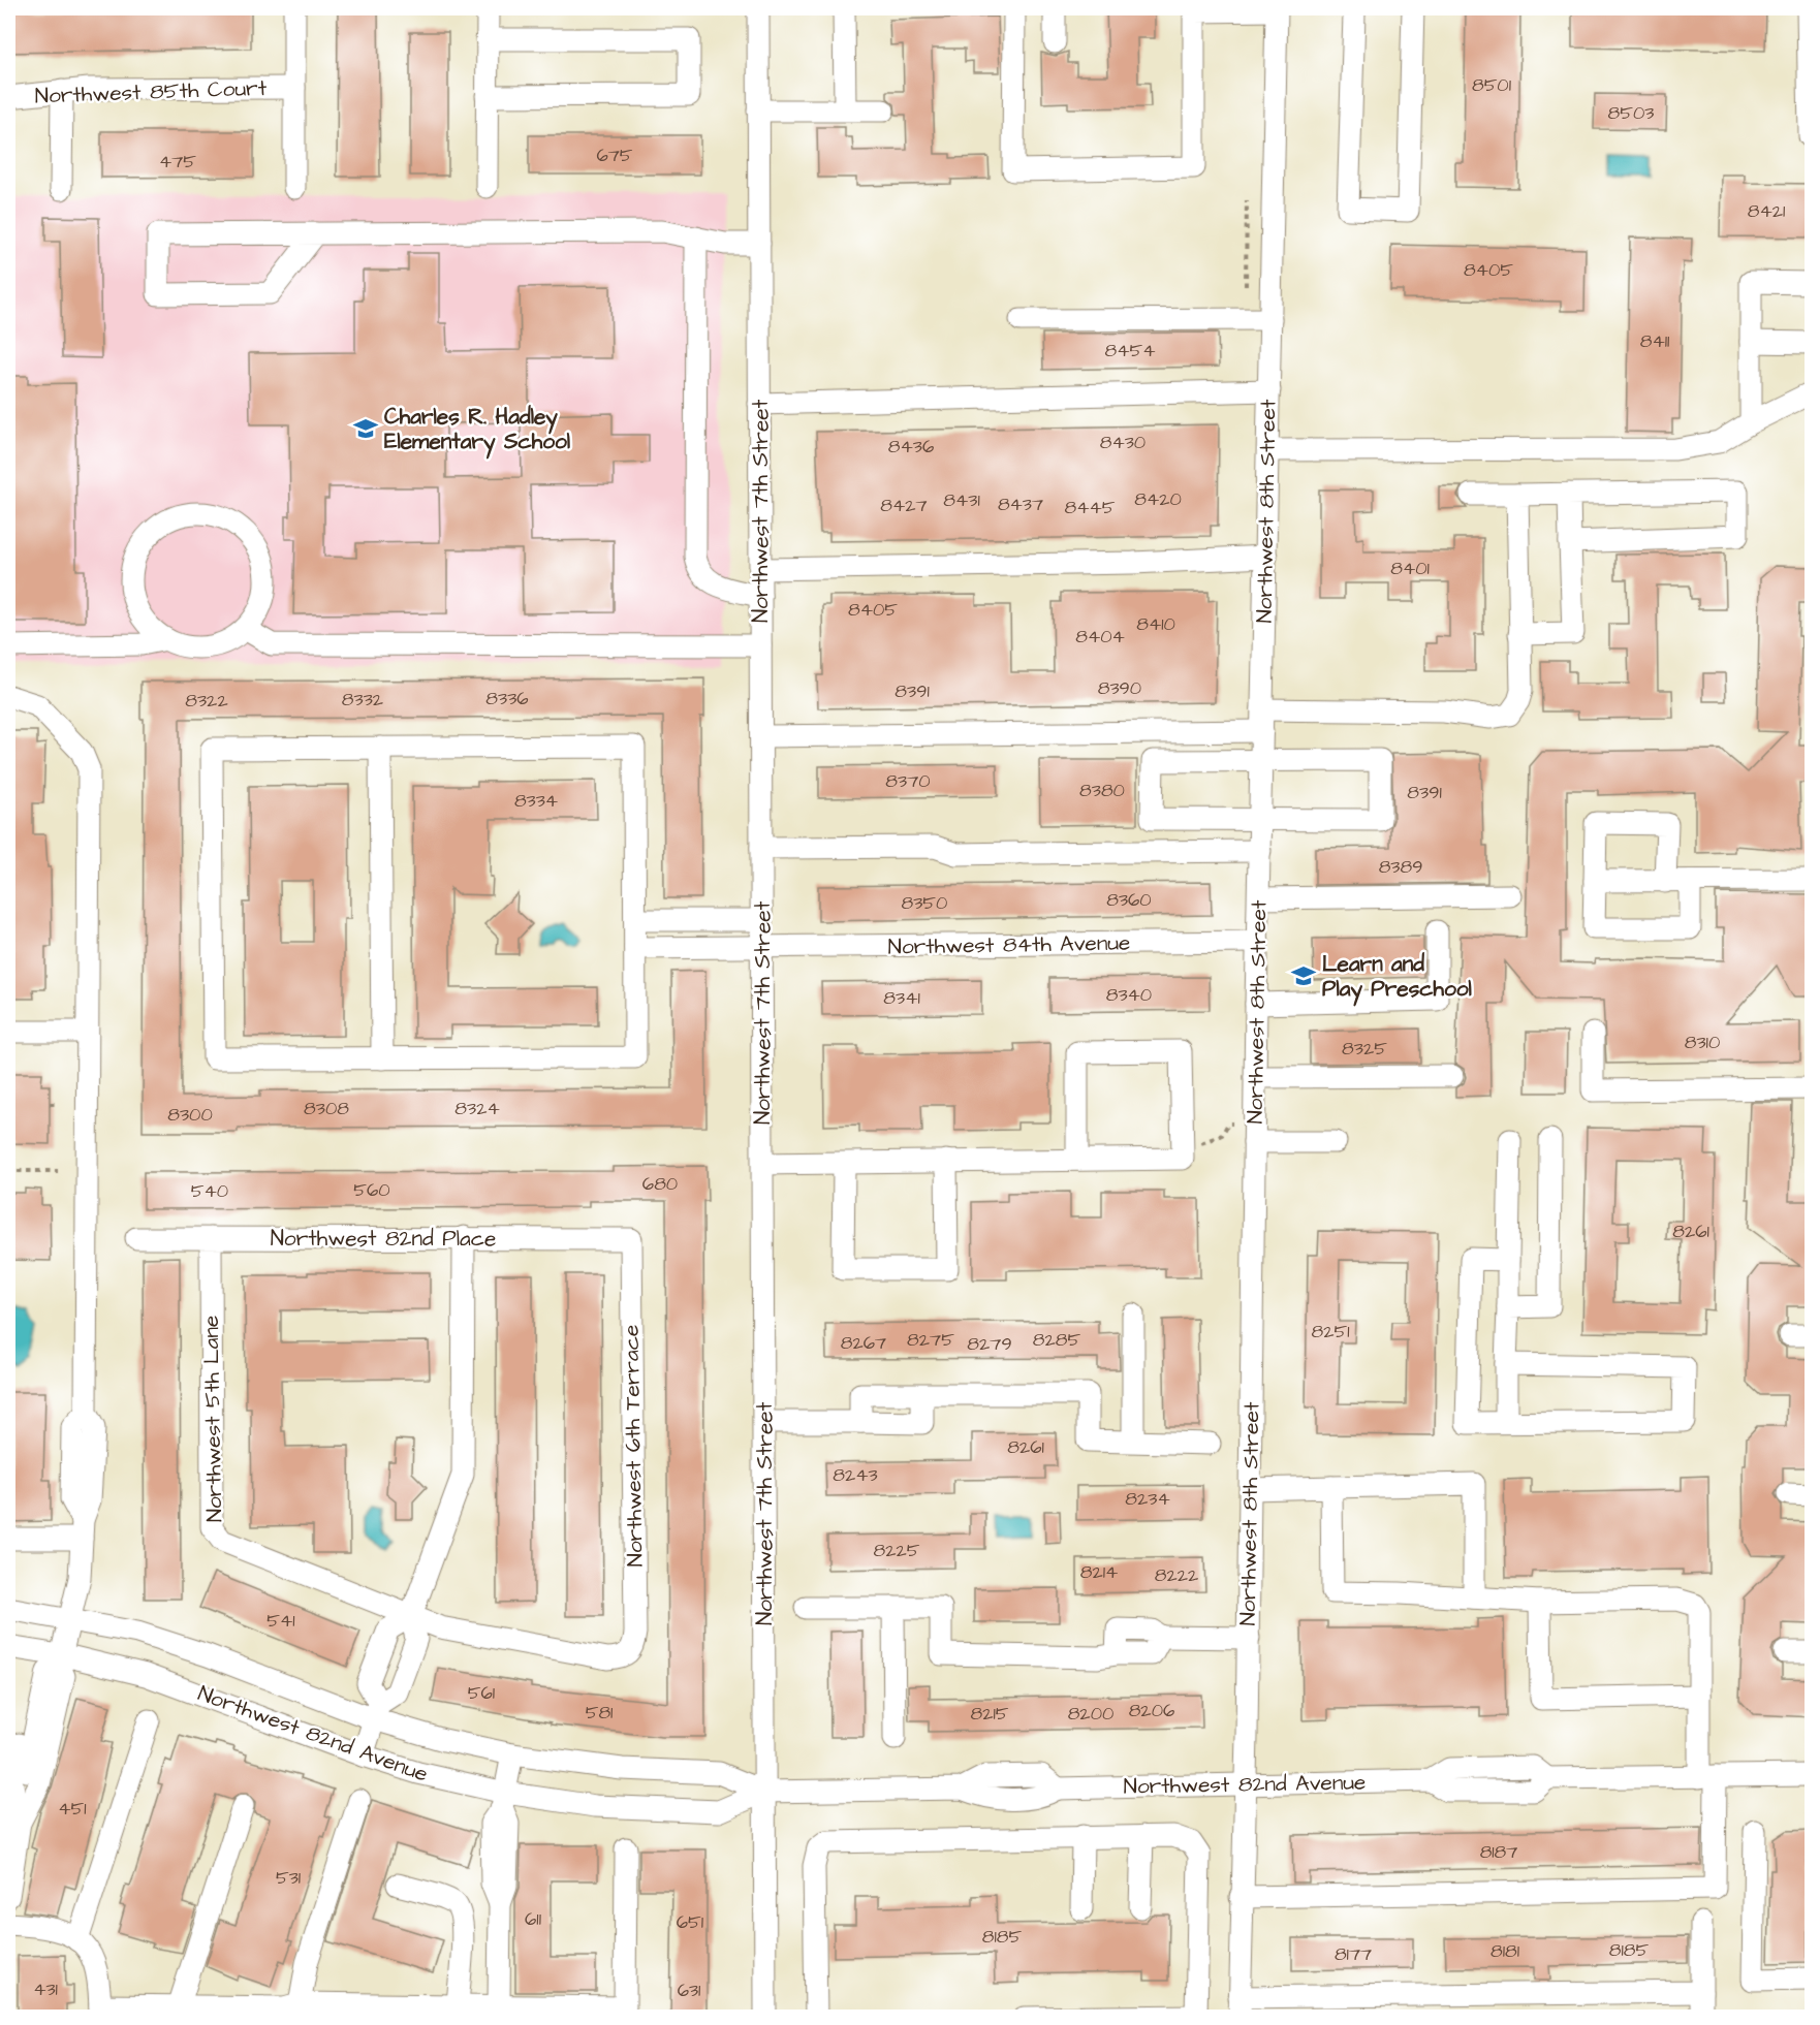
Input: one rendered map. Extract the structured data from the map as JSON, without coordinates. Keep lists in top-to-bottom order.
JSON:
{
  "streets": {
    "street": [
      "Northwest 85th Court",
      "Northwest 7th Street",
      "Northwest 8th Street",
      "Northwest 84th Avenue",
      "Northwest 82nd Place",
      "Northwest 5th Lane",
      "Northwest 6th Terrace",
      "Northwest 82nd Avenue"
    ]
  },
  "crossings": [
    ["Northwest 7th Street", "Northwest 84th Avenue"],
    ["Northwest 7th Street", "Northwest 82nd Avenue"],
    ["Northwest 8th Street", "Northwest 84th Avenue"],
    ["Northwest 8th Street", "Northwest 82nd Avenue"],
    ["Northwest 82nd Place", "Northwest 5th Lane"],
    ["Northwest 82nd Place", "Northwest 6th Terrace"],
    ["Northwest 5th Lane", "Northwest 6th Terrace"]
  ],
  "places": {
    "school or university": ["Charles R. Hadley Elementary School", "Learn and Play Preschool"]
  },
  "house_numbers": [
    "8501",
    "8503",
    "675",
    "475",
    "8421",
    "8405",
    "8411",
    "8454",
    "8430",
    "8436",
    "8420",
    "8431",
    "8437",
    "8427",
    "8445",
    "8401",
    "8405",
    "8410",
    "8404",
    "8390",
    "8391",
    "8336",
    "8332",
    "8322",
    "8370",
    "8380",
    "8391",
    "8334",
    "8389",
    "8360",
    "8350",
    "8340",
    "8341",
    "8310",
    "8325",
    "8308",
    "8324",
    "8300",
    "680",
    "560",
    "540",
    "8261",
    "8251",
    "8275",
    "8285",
    "8267",
    "8279",
    "8261",
    "8243",
    "8234",
    "8225",
    "8214",
    "8222",
    "541",
    "561",
    "8206",
    "581",
    "8215",
    "8200",
    "451",
    "8187",
    "531",
    "611",
    "651",
    "8185",
    "8185",
    "8181",
    "8177",
    "431",
    "631"
  ]
}
